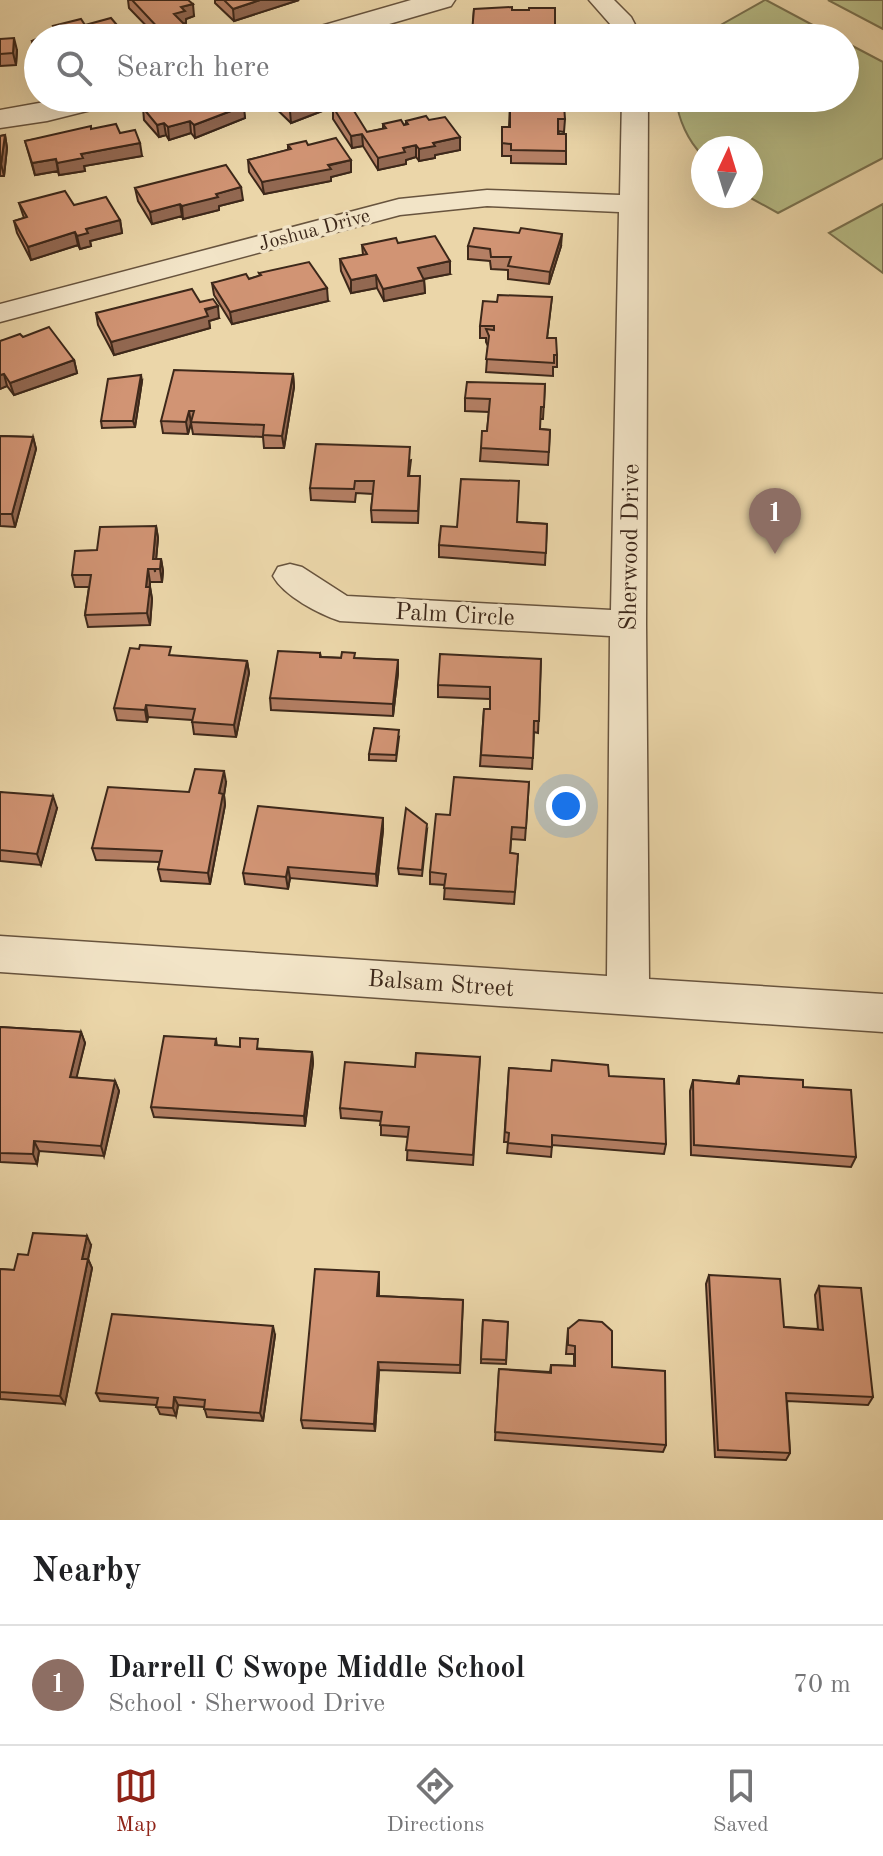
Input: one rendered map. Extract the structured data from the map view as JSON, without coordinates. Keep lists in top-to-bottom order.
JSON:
{
  "streets": {
    "street": [
      "Joshua Drive",
      "Sherwood Drive",
      "Palm Circle",
      "Balsam Street"
    ]
  },
  "crossings": [
    ["Joshua Drive", "Sherwood Drive"],
    ["Sherwood Drive", "Palm Circle"],
    ["Sherwood Drive", "Balsam Street"]
  ],
  "north": "top",
  "page": {
    "search": "Search here",
    "pins": "1",
    "heading": "Nearby",
    "list": [
      {
        "mark": "1",
        "name": "Darrell C Swope Middle School",
        "note": "School · Sherwood Drive",
        "value": "70 m"
      }
    ],
    "nav": ["Map", "Directions", "Saved"]
  }
}
